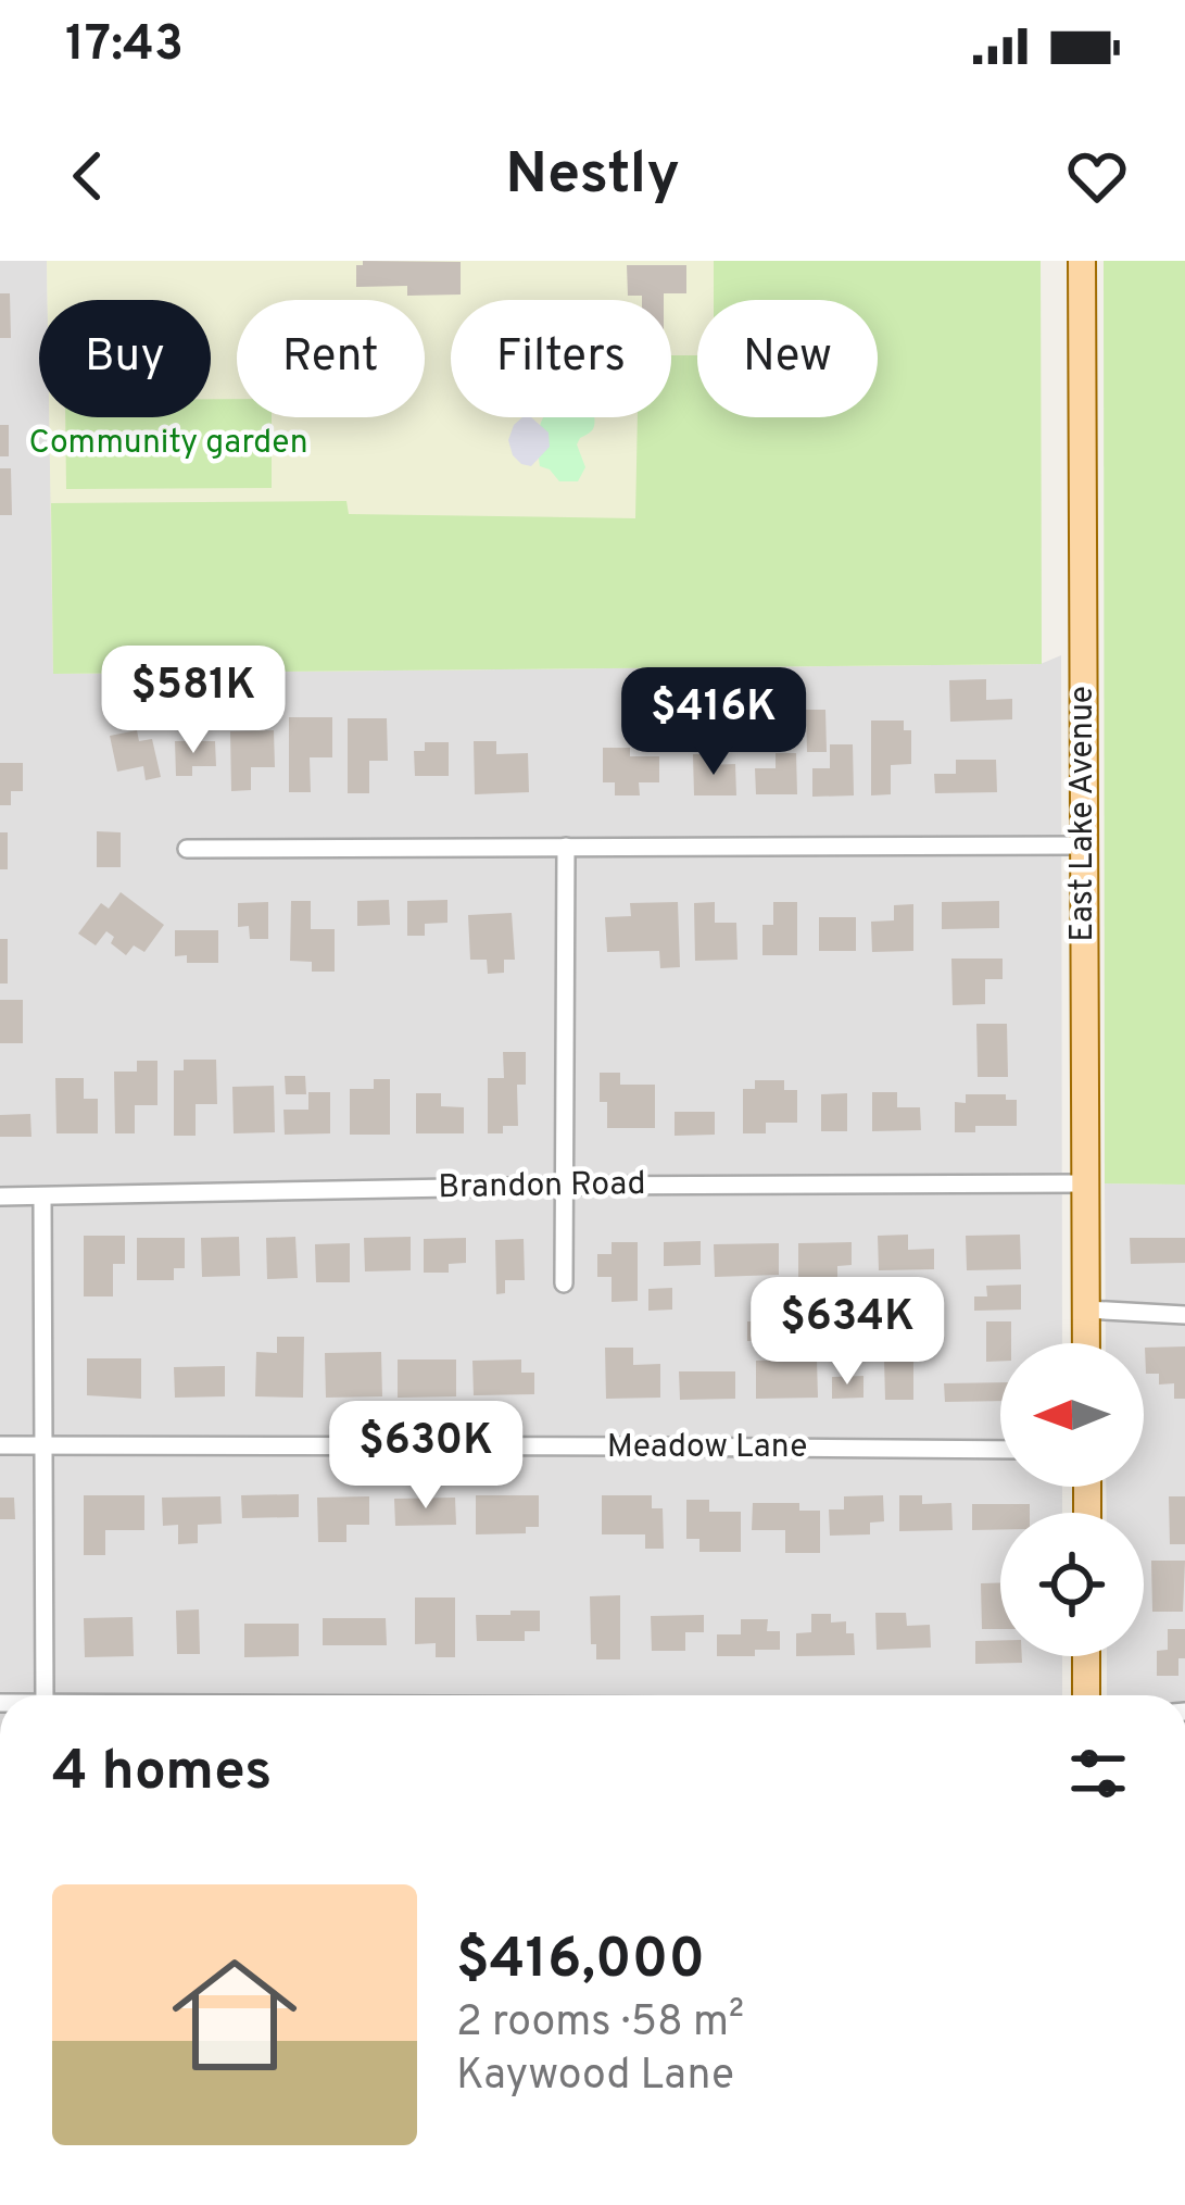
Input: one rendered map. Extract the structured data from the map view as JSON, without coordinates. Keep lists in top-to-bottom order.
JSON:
{
  "streets": {
    "main road": ["East Lake Avenue"],
    "street": ["Brandon Road", "Meadow Lane"]
  },
  "crossings": [
    ["East Lake Avenue", "Brandon Road"]
  ],
  "parks": ["Community garden"],
  "north": "left",
  "page": {
    "status": "17:43",
    "header": "Nestly",
    "chip": [
      "Buy",
      "Rent",
      "Filters",
      "New"
    ],
    "price": [
      "$581K",
      "$416K",
      "$634K",
      "$630K"
    ],
    "heading": "4 homes",
    "list": [
      {
        "name": "$416,000",
        "note": "2 rooms · 58 m² · Kaywood Lane"
      }
    ]
  }
}
